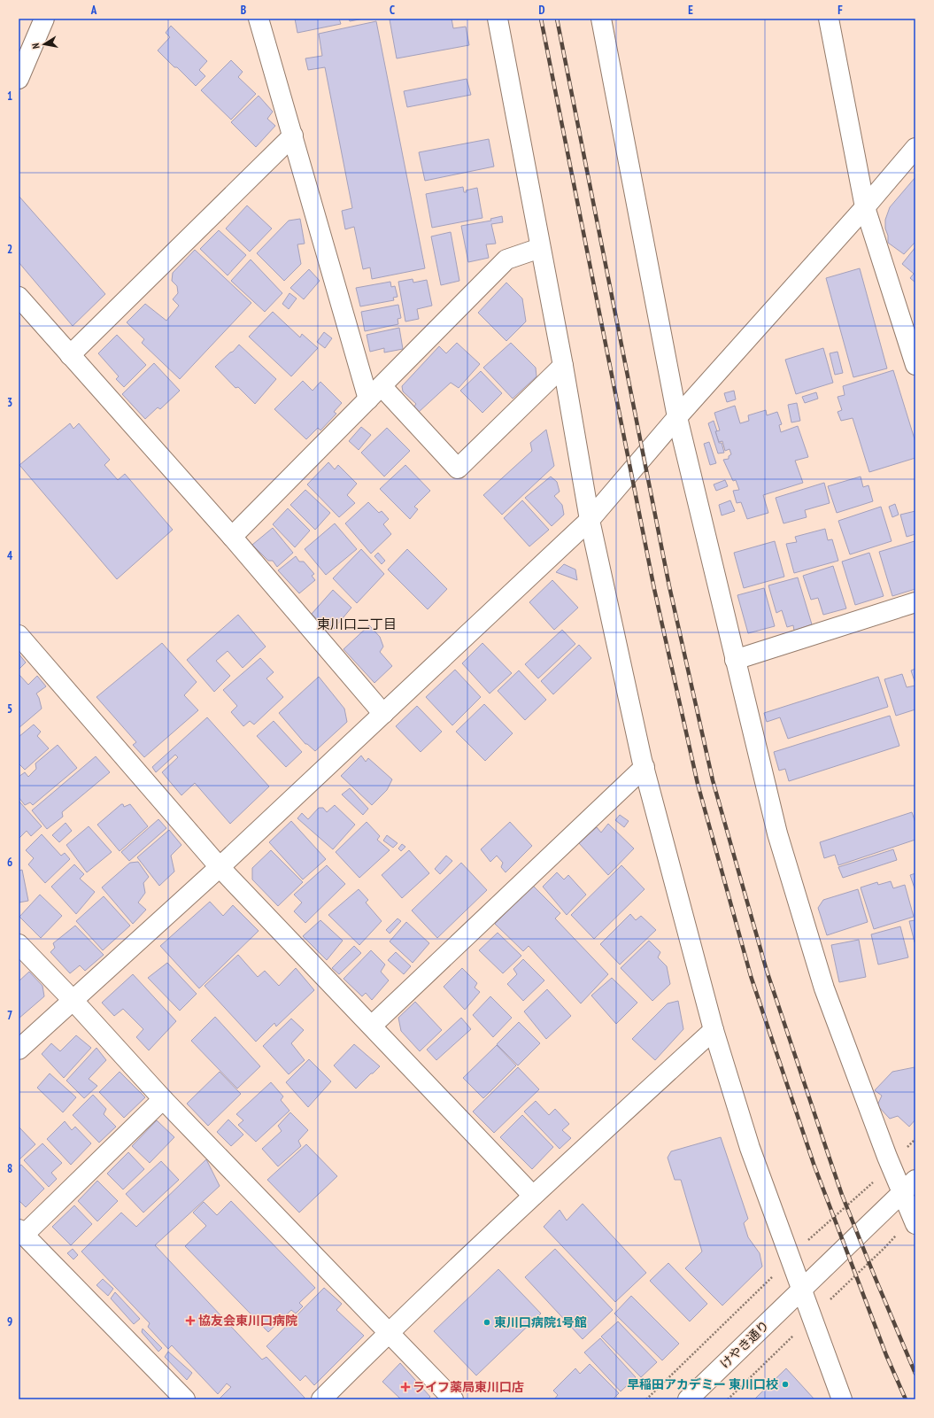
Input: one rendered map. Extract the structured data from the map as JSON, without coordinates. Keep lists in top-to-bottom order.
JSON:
{
  "streets": {
    "street": ["けやき通り"]
  },
  "districts": ["東川口二丁目"],
  "places": {
    "health": ["協友会東川口病院", "ライフ薬局東川口店"],
    "other": ["東川口病院1号館", "早稲田アカデミー 東川口校"]
  },
  "north": "left",
  "grid": {
    "columns": [
      "A",
      "B",
      "C",
      "D",
      "E",
      "F"
    ],
    "rows": [
      "1",
      "2",
      "3",
      "4",
      "5",
      "6",
      "7",
      "8",
      "9"
    ]
  }
}
